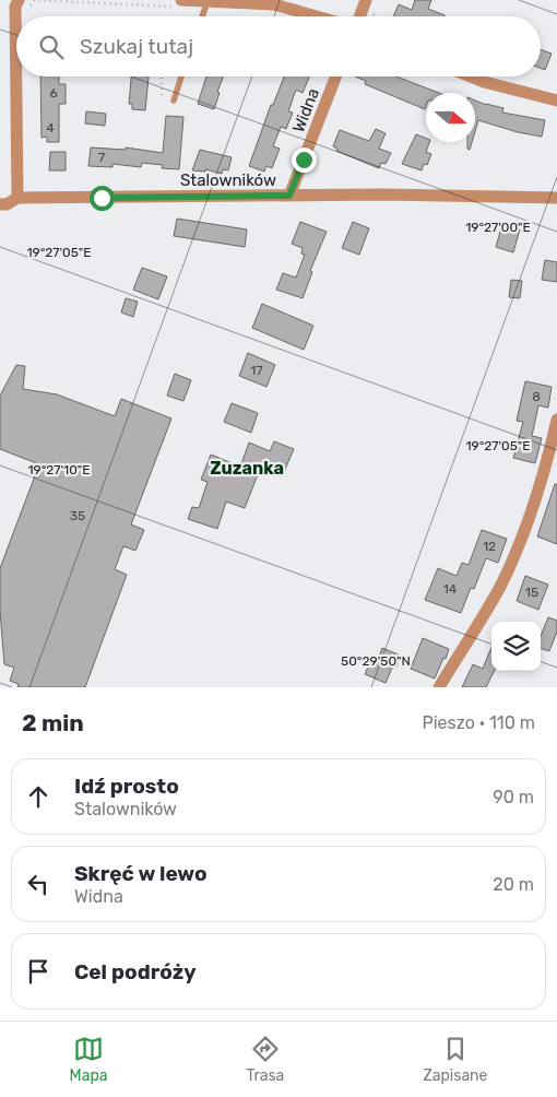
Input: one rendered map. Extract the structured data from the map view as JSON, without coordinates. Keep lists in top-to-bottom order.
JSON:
{
  "streets": {
    "street": ["Widna", "Stalowników"]
  },
  "crossings": [
    ["Widna", "Stalowników"]
  ],
  "districts": ["Zuzanka"],
  "house_numbers": [
    "6",
    "4",
    "7",
    "17",
    "8",
    "35",
    "12",
    "14",
    "15"
  ],
  "north": "right",
  "page": {
    "search": "Szukaj tutaj",
    "heading": ["2 min", "Pieszo · 110 m"],
    "list": [
      ["Idź prosto", "Stalowników", "90 m"],
      ["Skręć w lewo", "Widna", "20 m"],
      "Cel podróży"
    ],
    "nav": ["Mapa", "Trasa", "Zapisane"]
  },
  "coordinates": [
    "19°27'00\"E",
    "19°27'05\"E",
    "19°27'10\"E",
    "50°29'50\"N"
  ]
}
